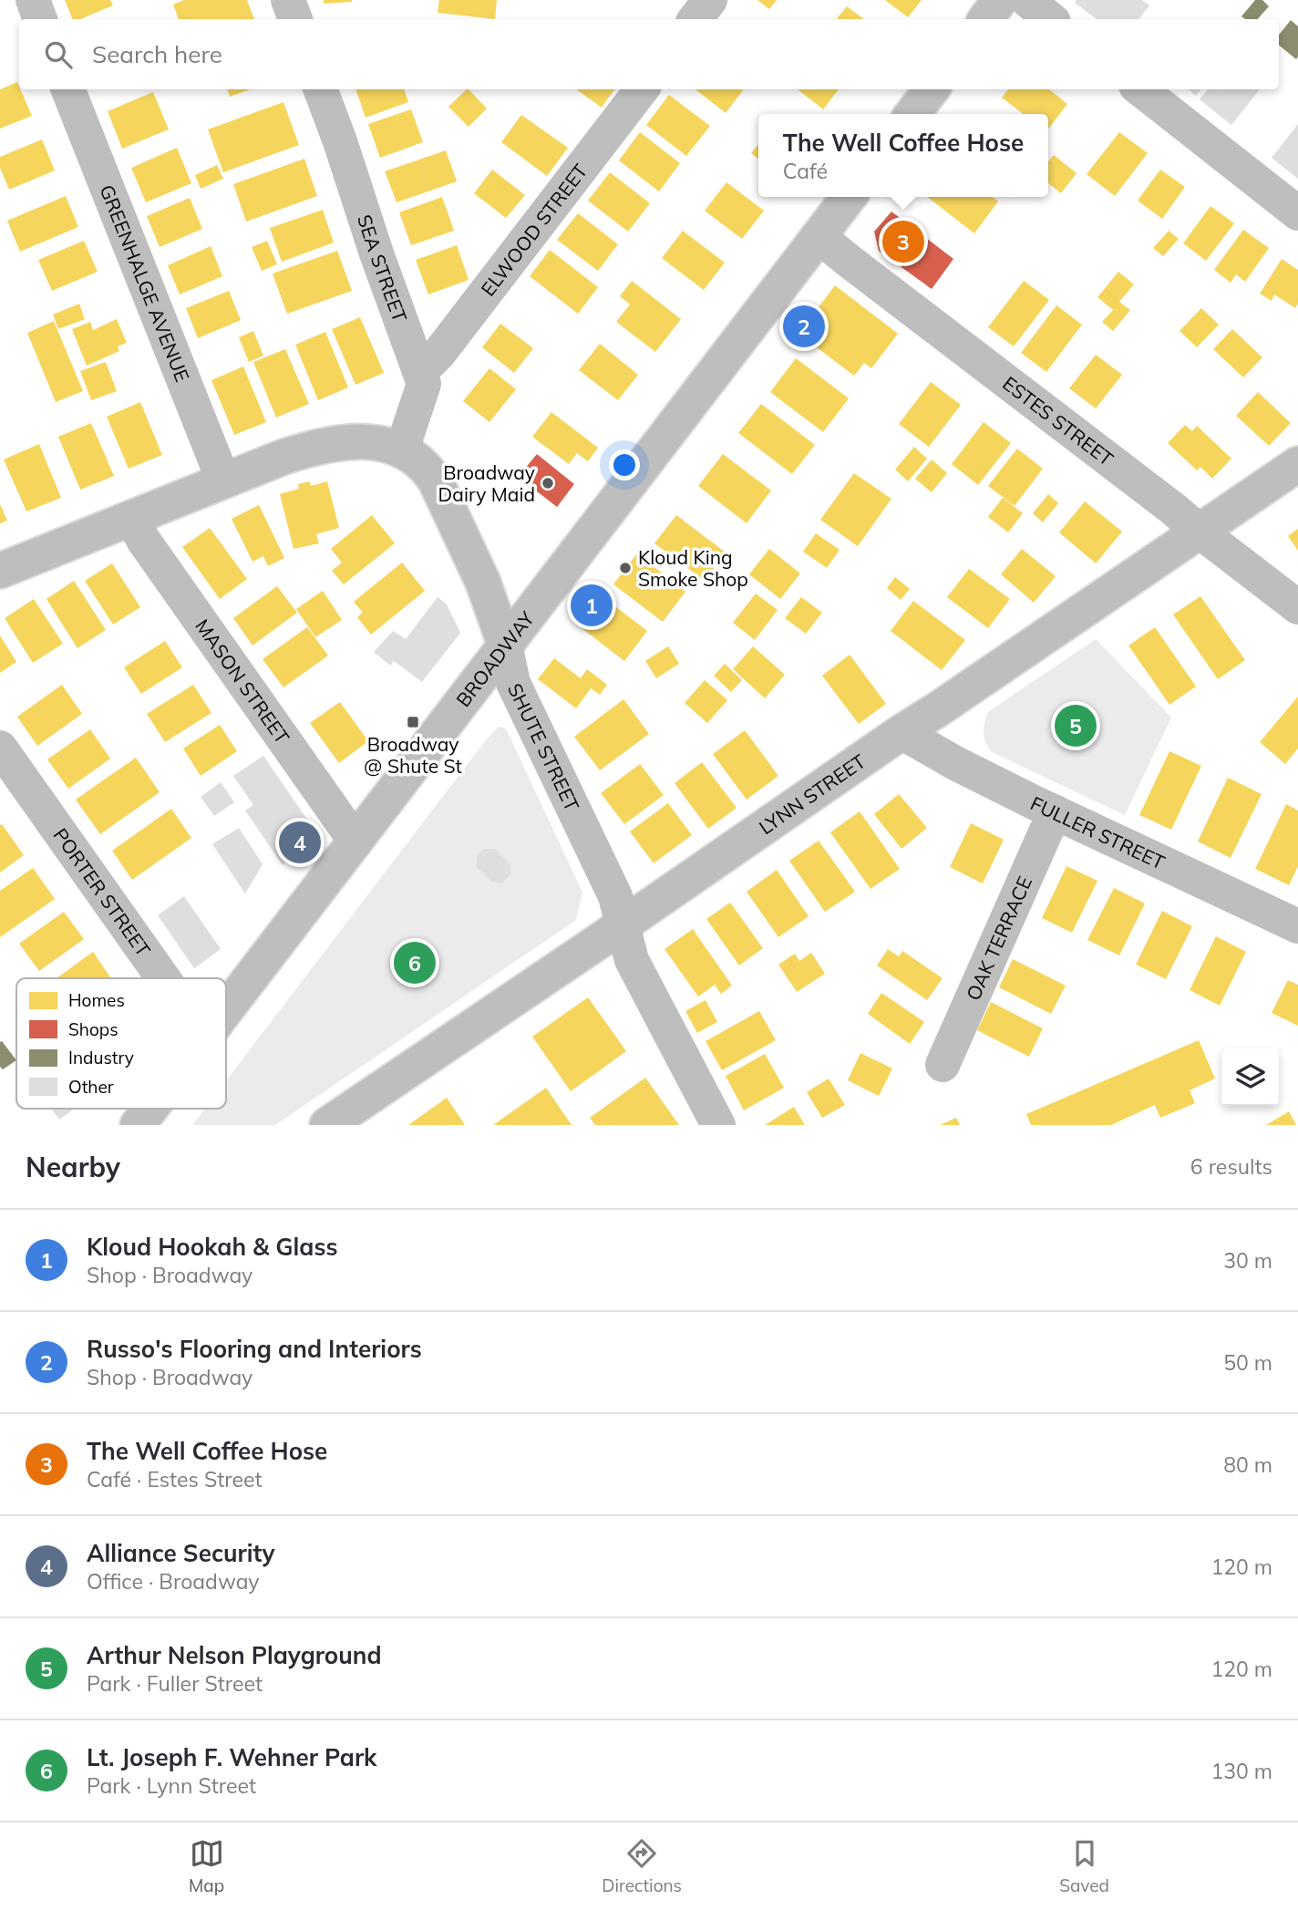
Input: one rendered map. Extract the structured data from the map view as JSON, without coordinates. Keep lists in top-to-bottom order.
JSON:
{
  "streets": {
    "street": [
      "ELWOOD STREET",
      "SEA STREET",
      "GREENHALGE AVENUE",
      "ESTES STREET",
      "BROADWAY",
      "MASON STREET",
      "SHUTE STREET",
      "LYNN STREET",
      "FULLER STREET",
      "PORTER STREET",
      "OAK TERRACE"
    ]
  },
  "crossings": [
    ["ELWOOD STREET", "SEA STREET"],
    ["SEA STREET", "SHUTE STREET"],
    ["GREENHALGE AVENUE", "SHUTE STREET"],
    ["ESTES STREET", "BROADWAY"],
    ["ESTES STREET", "LYNN STREET"],
    ["BROADWAY", "MASON STREET"],
    ["BROADWAY", "SHUTE STREET"],
    ["MASON STREET", "SHUTE STREET"],
    ["SHUTE STREET", "LYNN STREET"],
    ["LYNN STREET", "FULLER STREET"],
    ["FULLER STREET", "OAK TERRACE"]
  ],
  "places": {
    "other": ["Broadway Dairy Maid", "Kloud King Smoke Shop"],
    "transit": ["Broadway @ Shute St"]
  },
  "legend": [
    "Homes",
    "Shops",
    "Industry",
    "Other"
  ],
  "page": {
    "search": "Search here",
    "popup": ["The Well Coffee Hose", "Café"],
    "pins": [
      "3",
      "2",
      "1",
      "5",
      "4",
      "6"
    ],
    "heading": ["Nearby", "6 results"],
    "list": [
      {
        "mark": "1",
        "name": "Kloud Hookah & Glass",
        "note": "Shop · Broadway",
        "value": "30 m"
      },
      {
        "mark": "2",
        "name": "Russo's Flooring and Interiors",
        "note": "Shop · Broadway",
        "value": "50 m"
      },
      {
        "mark": "3",
        "name": "The Well Coffee Hose",
        "note": "Café · Estes Street",
        "value": "80 m"
      },
      {
        "mark": "4",
        "name": "Alliance Security",
        "note": "Office · Broadway",
        "value": "120 m"
      },
      {
        "mark": "5",
        "name": "Arthur Nelson Playground",
        "note": "Park · Fuller Street",
        "value": "120 m"
      },
      {
        "mark": "6",
        "name": "Lt. Joseph F. Wehner Park",
        "note": "Park · Lynn Street",
        "value": "130 m"
      }
    ],
    "nav": ["Map", "Directions", "Saved"]
  }
}
